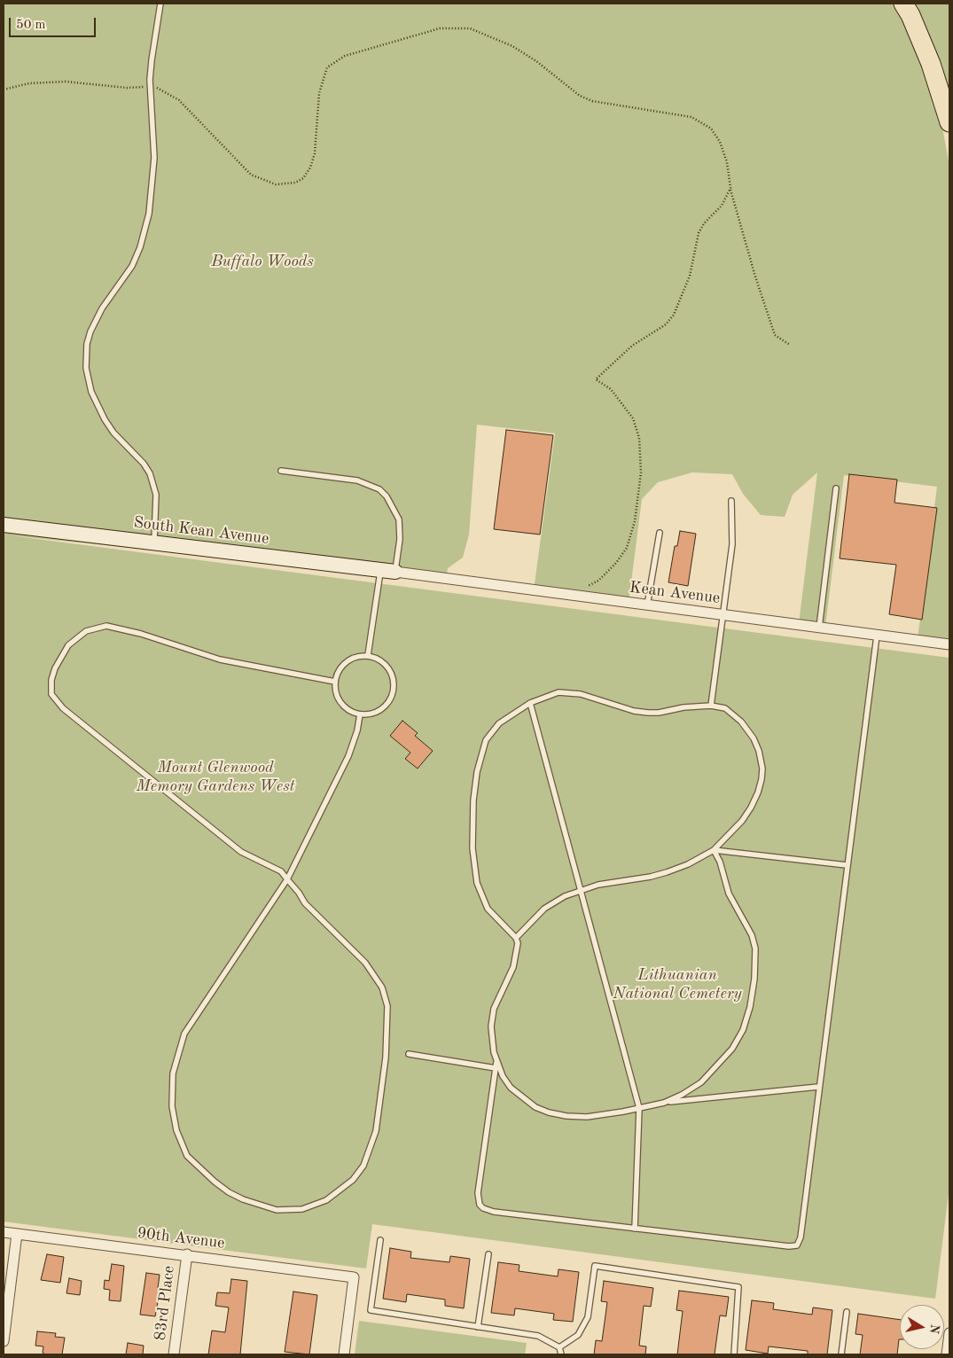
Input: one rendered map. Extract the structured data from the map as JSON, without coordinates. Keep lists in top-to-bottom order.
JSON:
{
  "streets": {
    "street": [
      "South Kean Avenue",
      "Kean Avenue",
      "90th Avenue",
      "83rd Place"
    ]
  },
  "crossings": [
    ["South Kean Avenue", "Kean Avenue"],
    ["90th Avenue", "83rd Place"]
  ],
  "parks": ["Buffalo Woods", "Mount Glenwood Memory Gardens West", "Lithuanian National Cemetery"],
  "scale_bar": "50 m",
  "north": "right"
}
